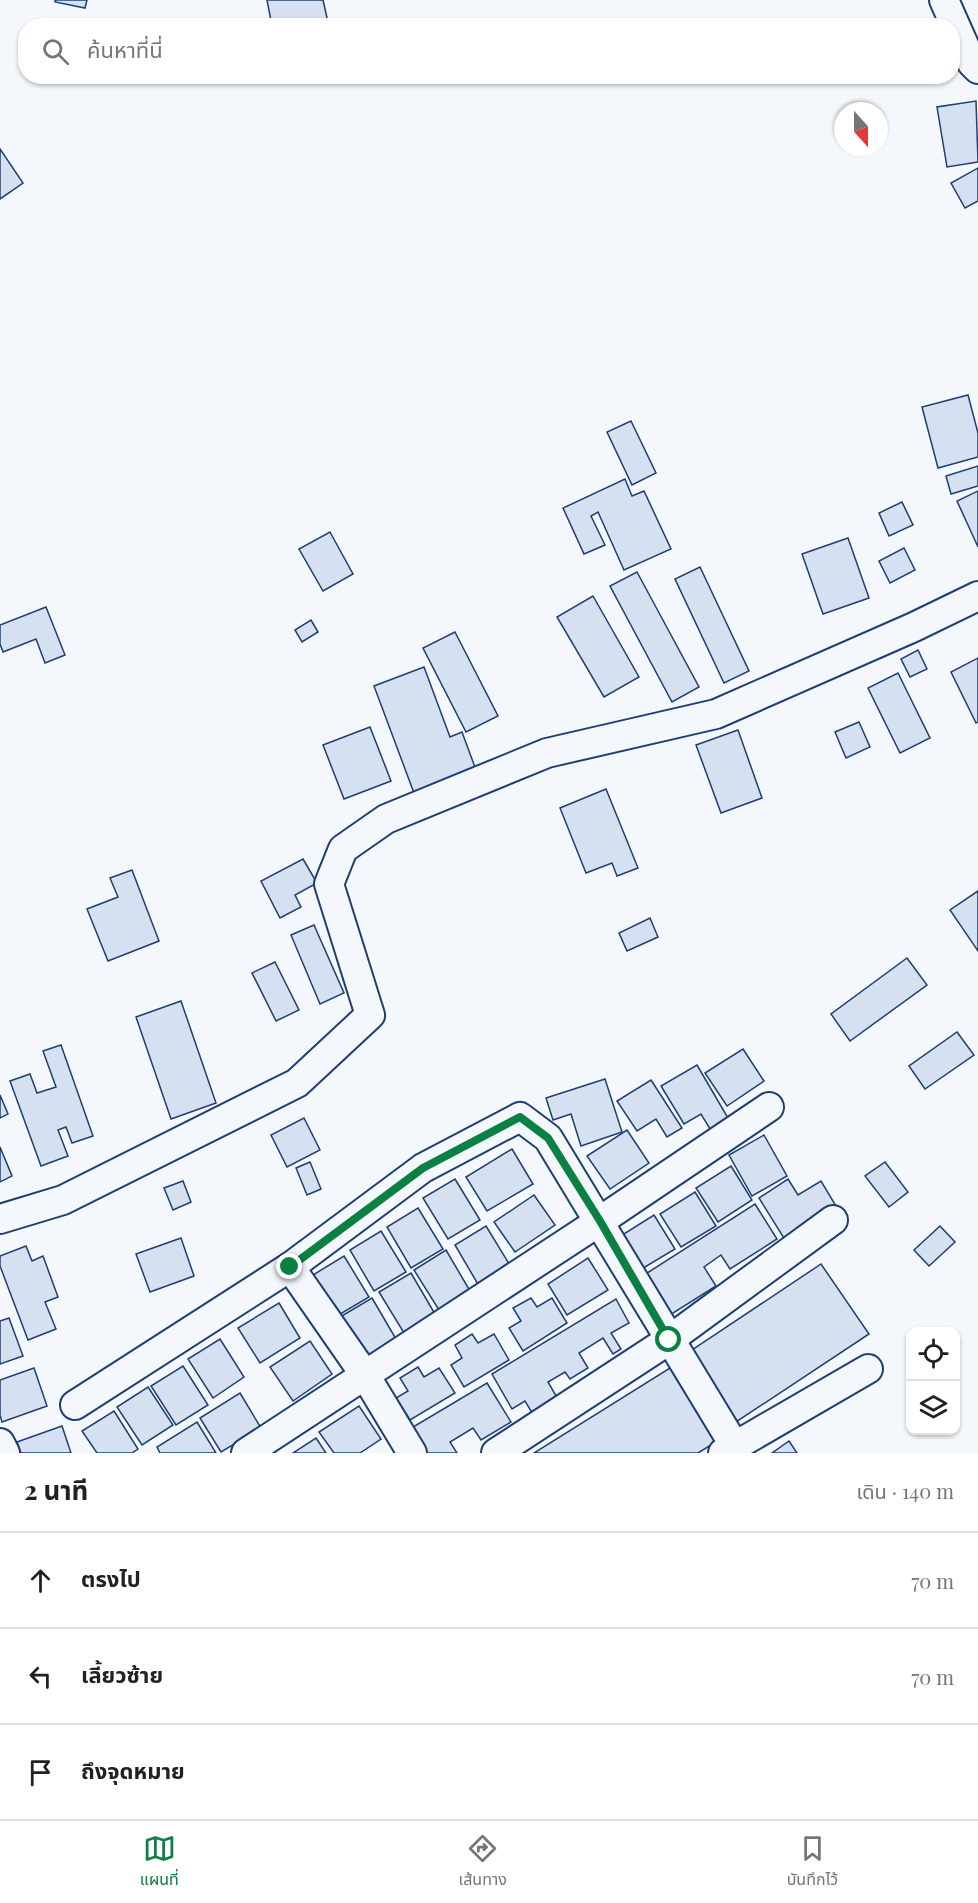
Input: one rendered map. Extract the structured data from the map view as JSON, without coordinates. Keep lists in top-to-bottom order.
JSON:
{
  "north": "bottom",
  "page": {
    "search": "ค้นหาที่นี่",
    "heading": ["2 นาที", "เดิน · 140 m"],
    "list": [
      ["ตรงไป", "70 m"],
      ["เลี้ยวซ้าย", "70 m"],
      "ถึงจุดหมาย"
    ],
    "nav": ["แผนที่", "เส้นทาง", "บันทึกไว้"]
  }
}
